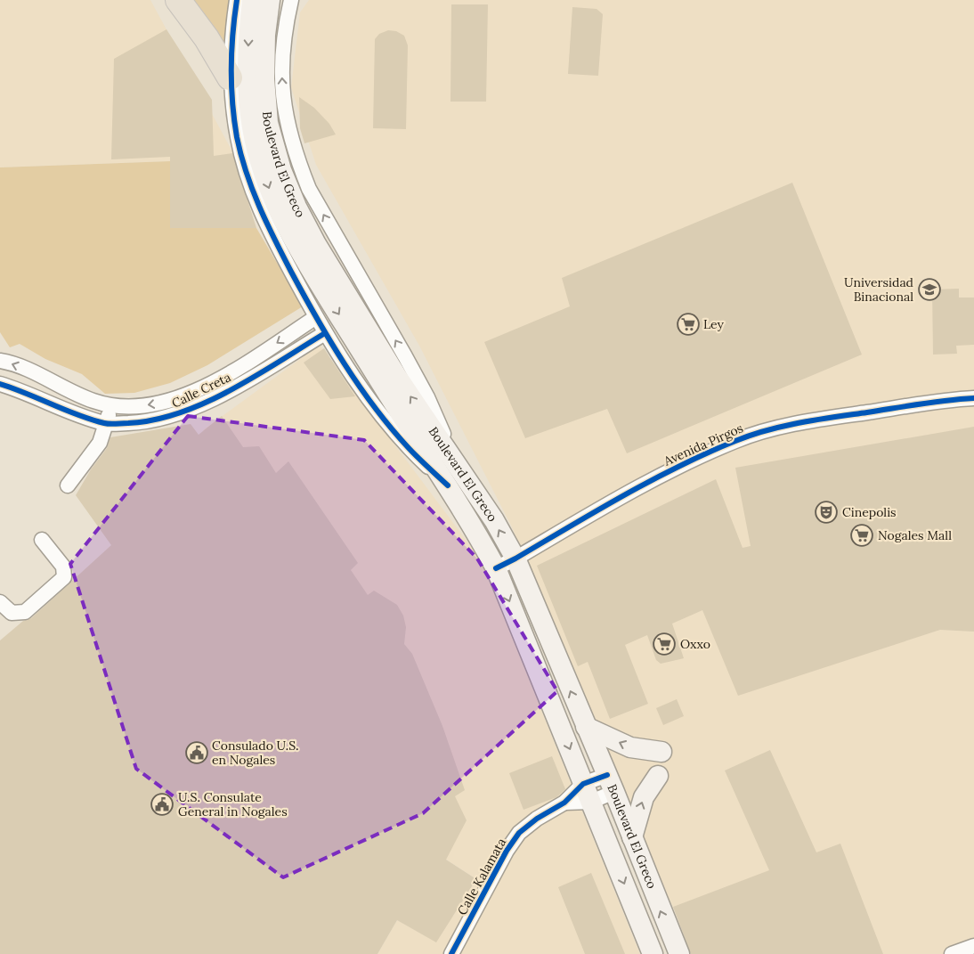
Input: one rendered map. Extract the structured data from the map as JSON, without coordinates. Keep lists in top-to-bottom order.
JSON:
{
  "streets": {
    "main road": ["Boulevard El Greco"],
    "street": ["Calle Creta", "Avenida Pirgos", "Calle Kalamata"]
  },
  "crossings": [
    ["Boulevard El Greco", "Avenida Pirgos"],
    ["Boulevard El Greco", "Calle Kalamata"]
  ],
  "places": {
    "school or university": ["Universidad Binacional"],
    "supermarket": ["Ley", "Nogales Mall", "Oxxo"],
    "theatre": ["Cinepolis"],
    "public building": ["Consulado U.S. en Nogales", "U.S. Consulate General in Nogales"]
  }
}
